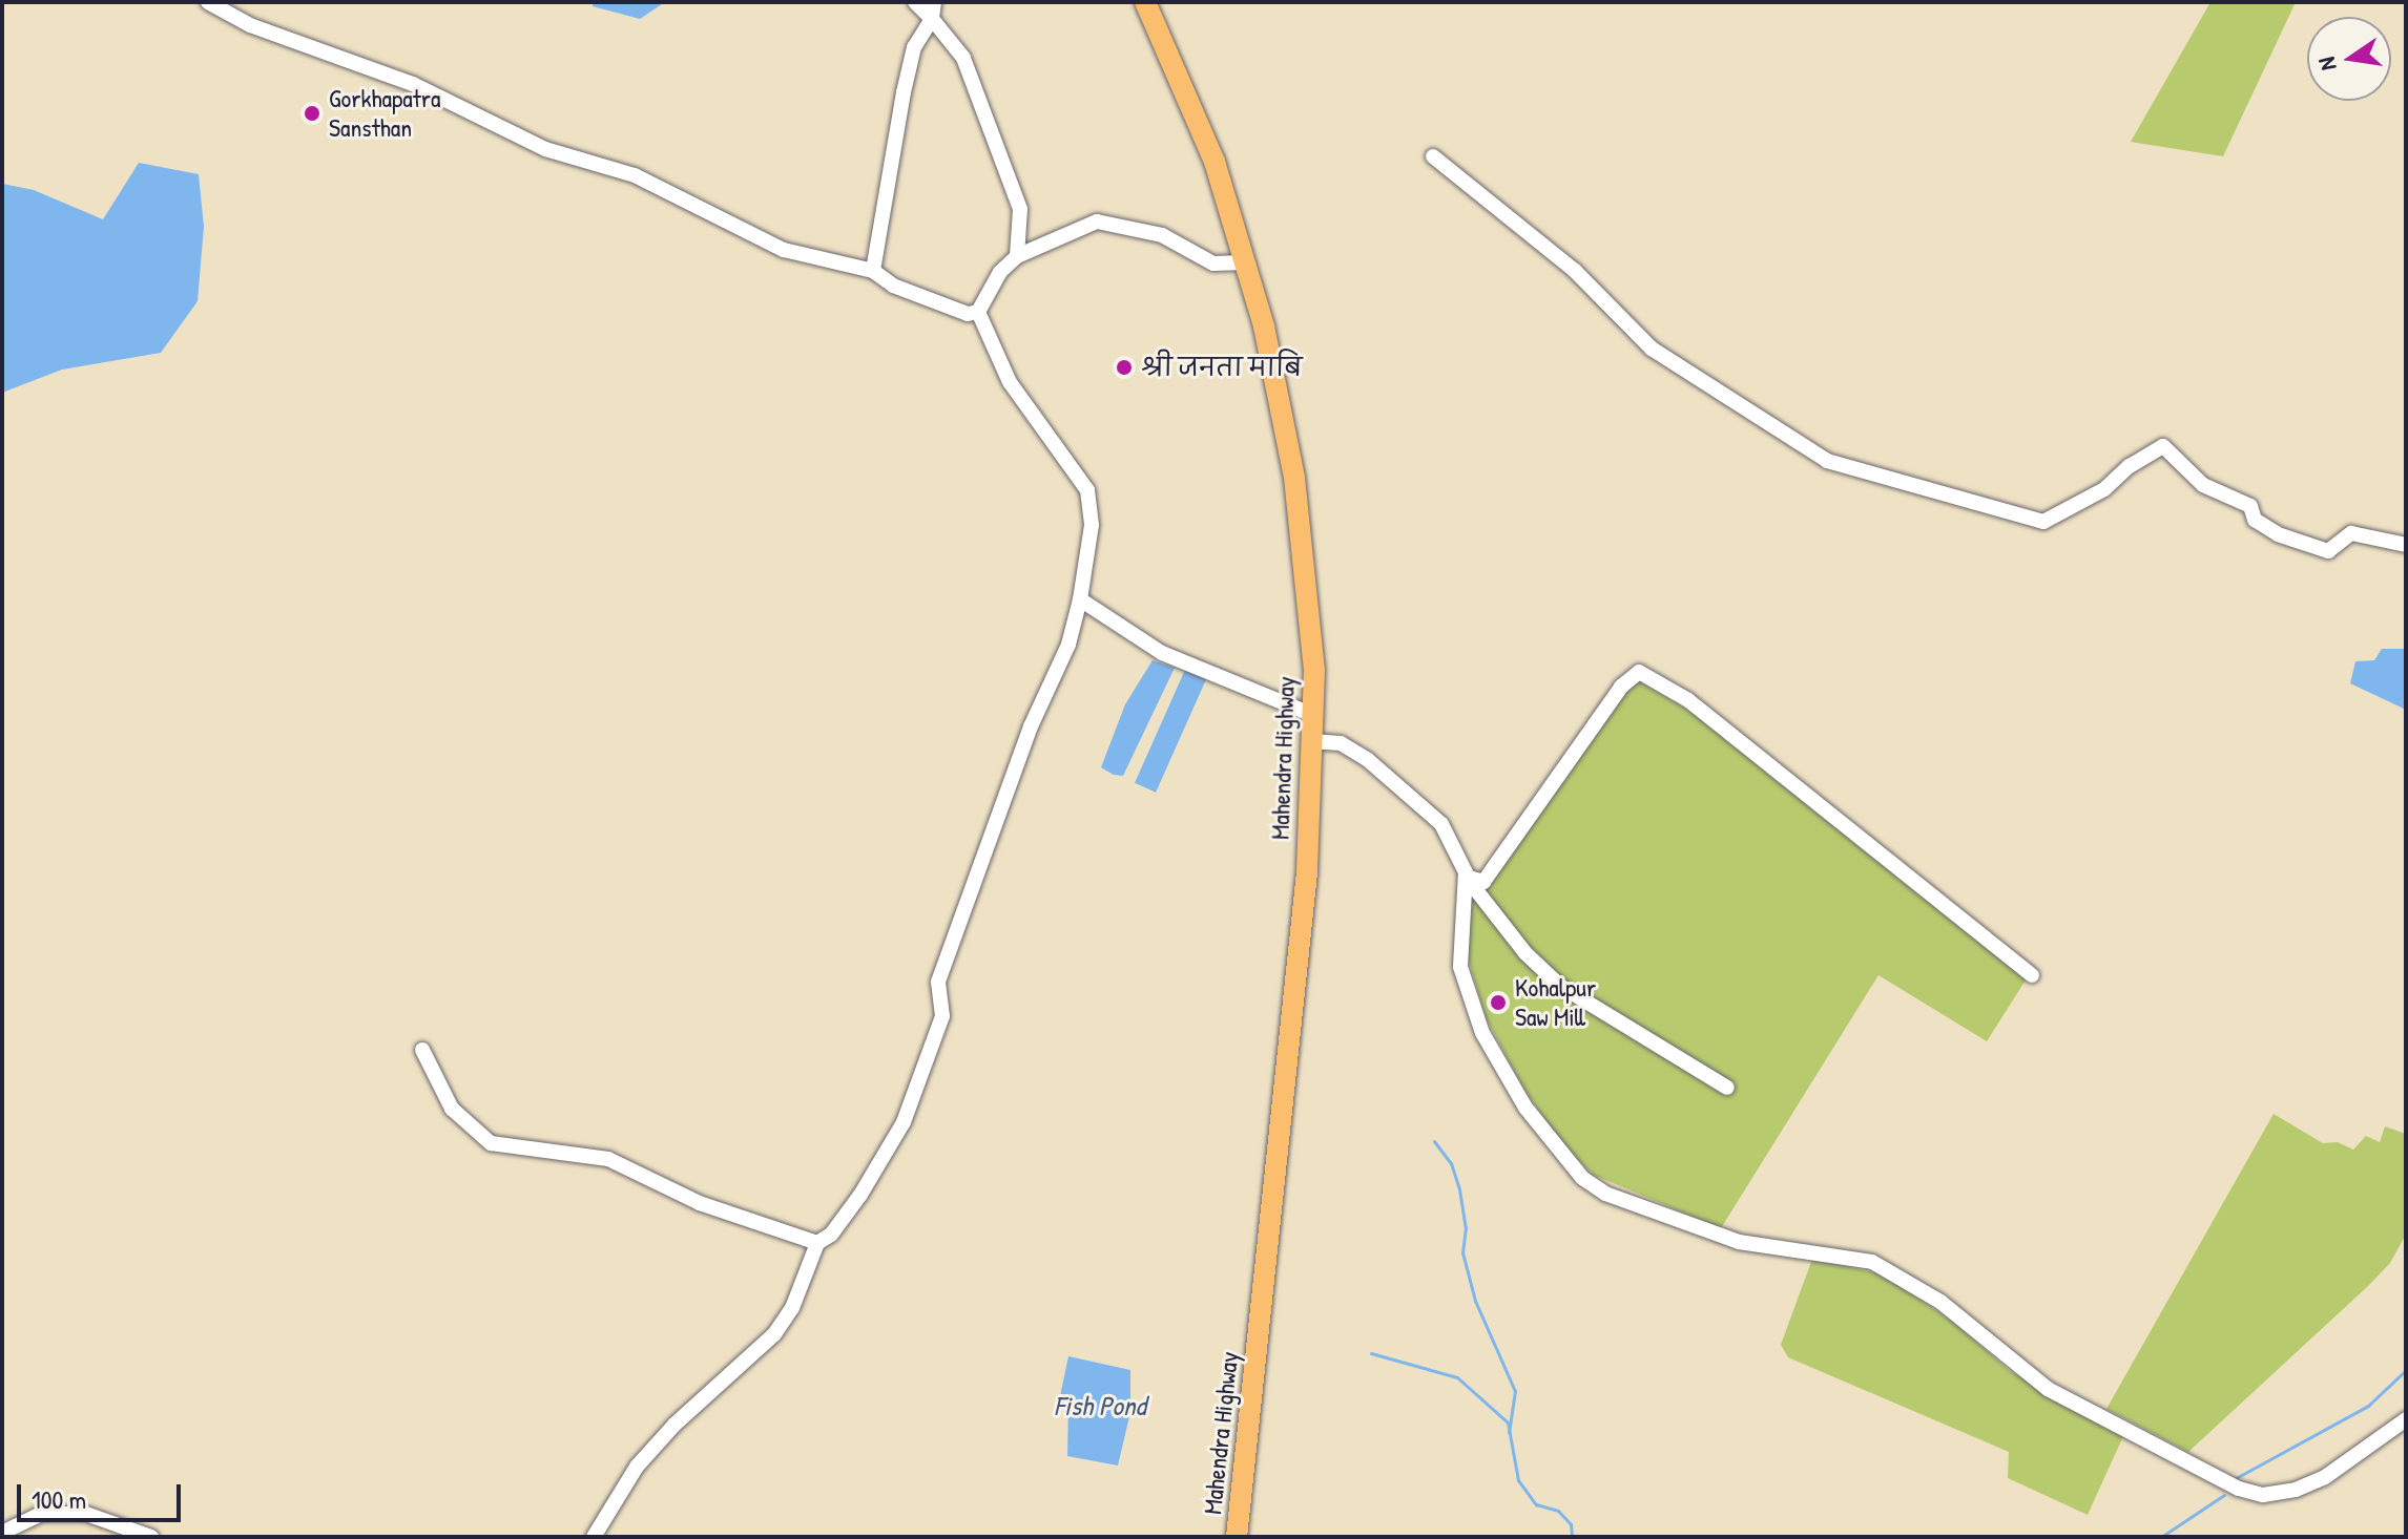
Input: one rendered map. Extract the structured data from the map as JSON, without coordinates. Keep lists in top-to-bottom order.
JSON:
{
  "streets": {
    "highway": ["Mahendra Highway"]
  },
  "water": ["Fish Pond"],
  "places": ["Gorkhapatra Sansthan", "श्री जनता माबि", "Kohalpur Saw Mill"],
  "scale_bar": "100 m",
  "north": "left"
}
